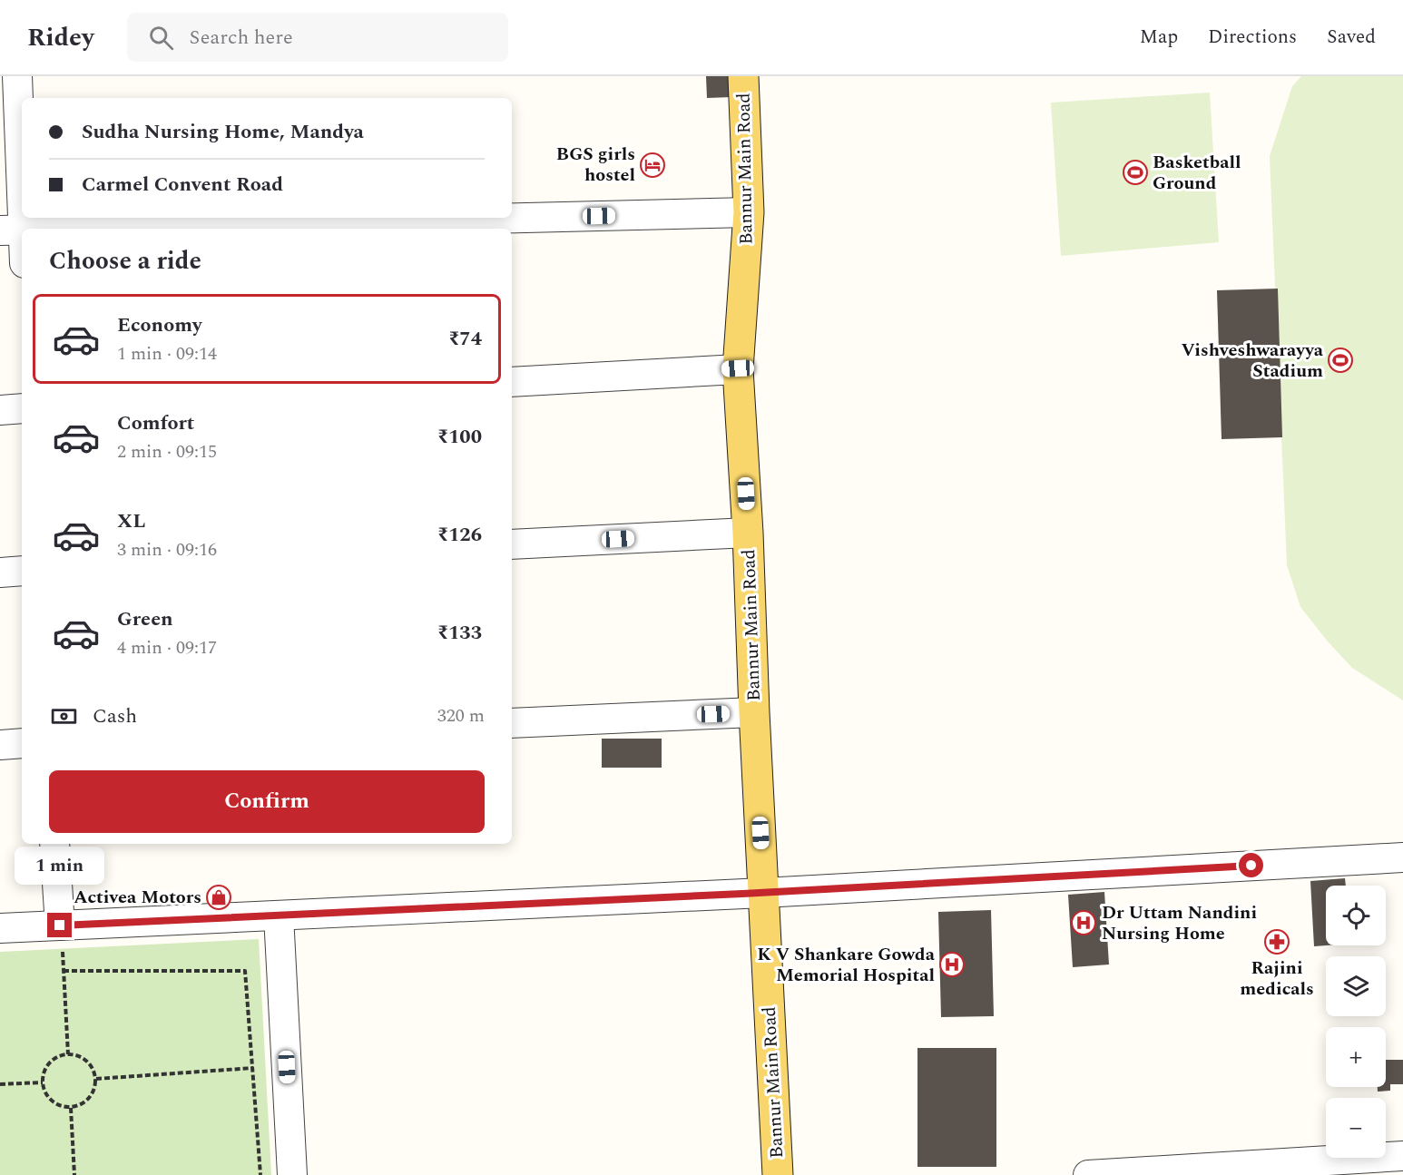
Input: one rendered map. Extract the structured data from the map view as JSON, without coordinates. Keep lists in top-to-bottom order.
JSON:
{
  "streets": {
    "main road": ["Bannur Main Road"]
  },
  "places": {
    "hotel": ["BGS girls hostel"],
    "sports": ["Basketball Ground", "Vishveshwarayya Stadium"],
    "shop": ["Activea Motors"],
    "hospital": ["Dr Uttam Nandini Nursing Home", "K V Shankare Gowda Memorial Hospital"],
    "pharmacy": ["Rajini medicals"]
  },
  "page": {
    "header": "Ridey",
    "search": "Search here",
    "nav": ["Map", "Directions", "Saved"],
    "banner": ["Sudha Nursing Home, Mandya", "Carmel Convent Road"],
    "heading": "Choose a ride",
    "list": [
      {
        "name": "Economy",
        "note": "1 min · 09:14",
        "value": "₹74"
      },
      {
        "name": "Comfort",
        "note": "2 min · 09:15",
        "value": "₹100"
      },
      {
        "name": "XL",
        "note": "3 min · 09:16",
        "value": "₹126"
      },
      {
        "name": "Green",
        "note": "4 min · 09:17",
        "value": "₹133"
      }
    ],
    "pay": ["Cash", "320 m"],
    "buttons": "Confirm",
    "bubble": "1 min",
    "map_buttons": ["+", "−"]
  }
}
